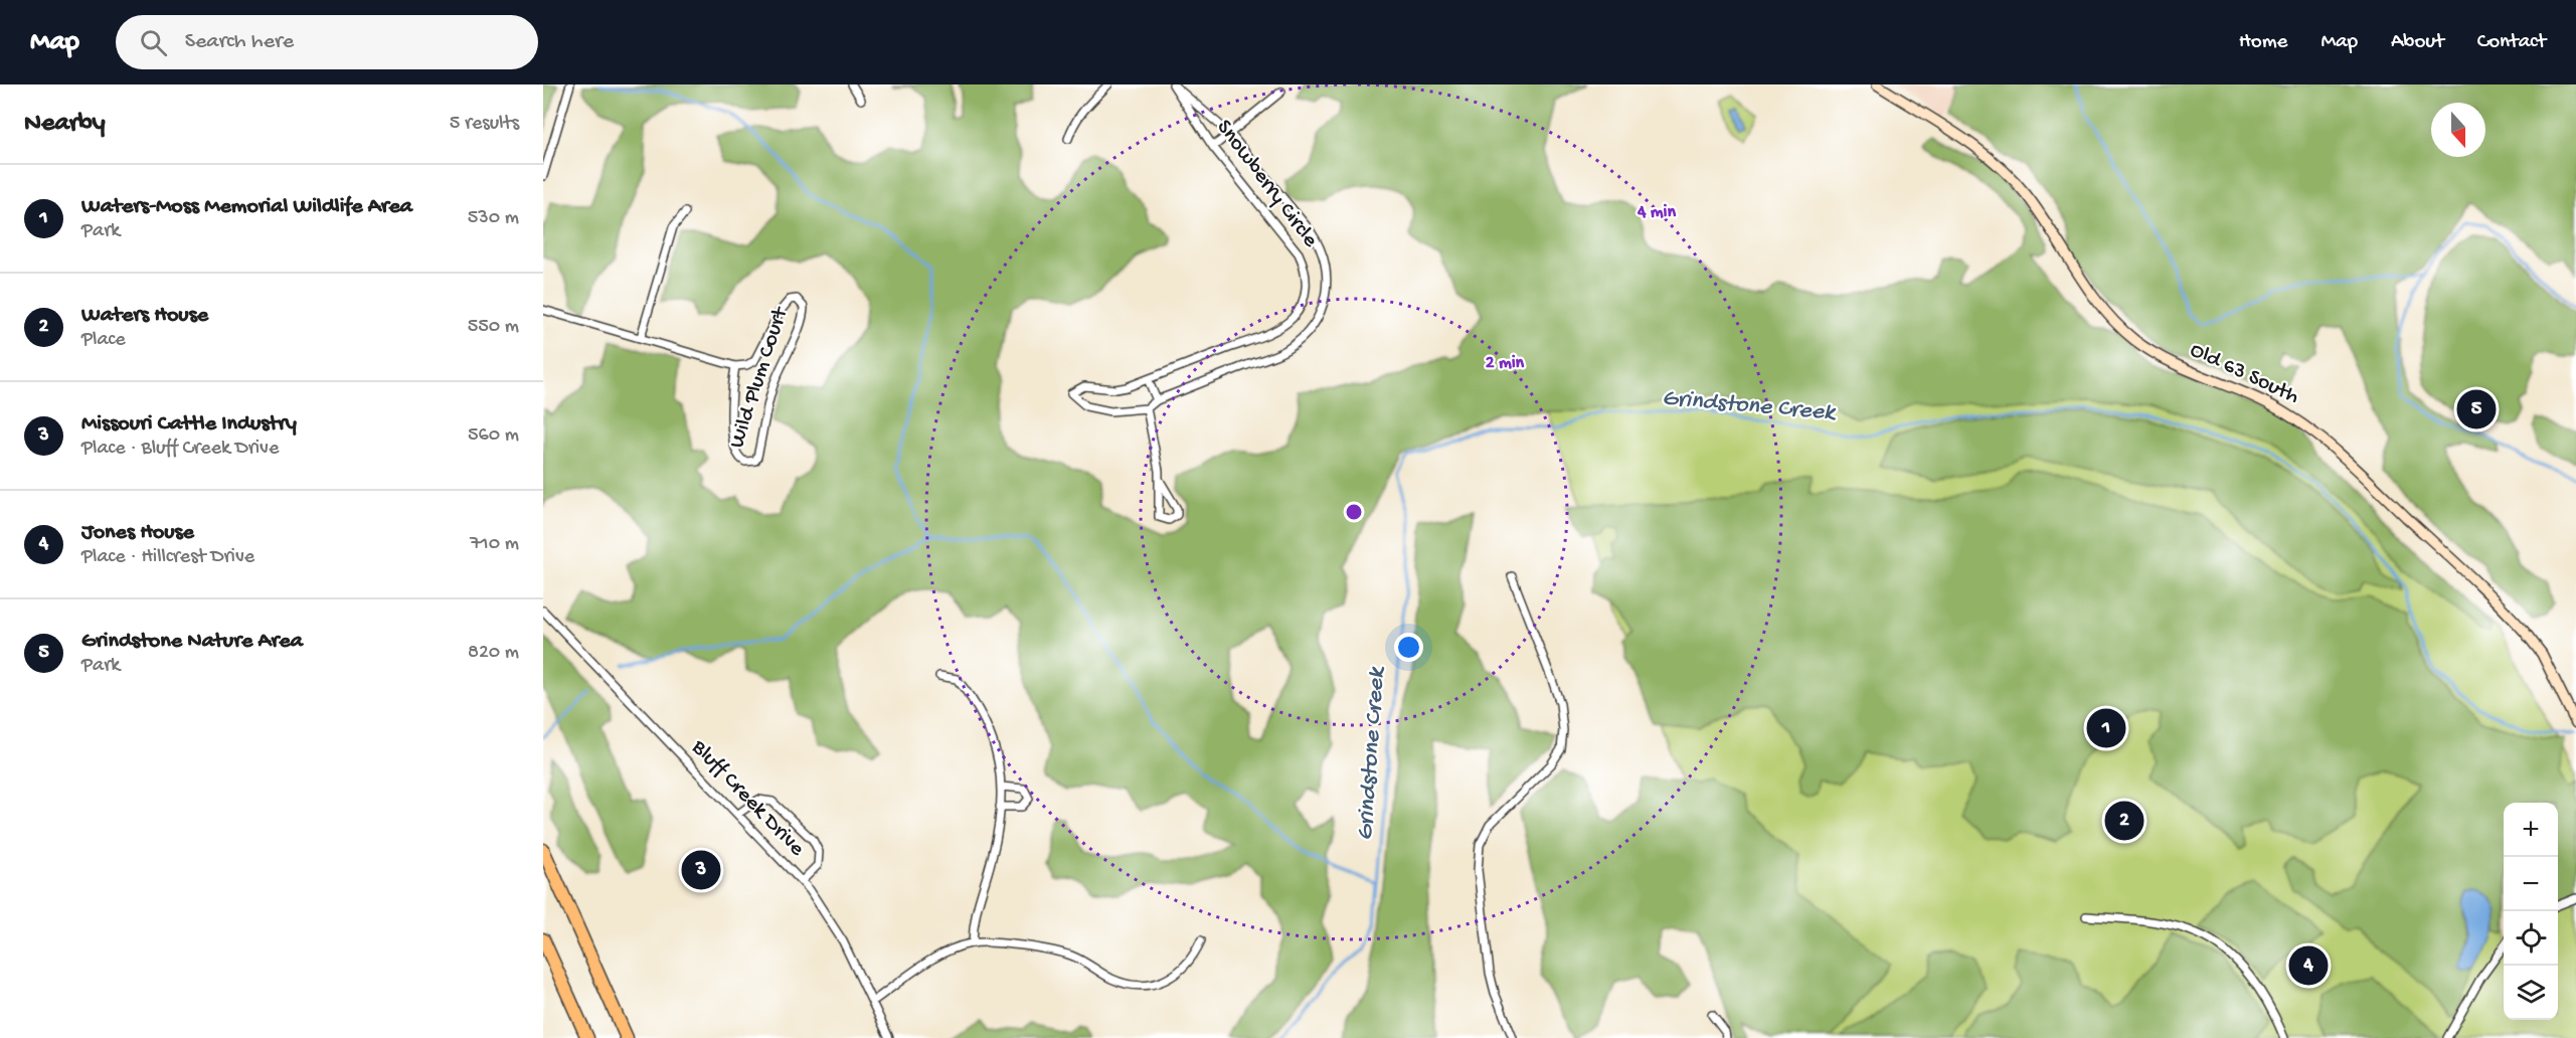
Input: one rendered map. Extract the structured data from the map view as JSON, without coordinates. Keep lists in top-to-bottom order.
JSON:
{
  "streets": {
    "main road": ["Old 63 South"],
    "street": ["Snowberry Circle", "Wild Plum Court", "Bluff Creek Drive"]
  },
  "water": ["Grindstone Creek"],
  "north": "bottom",
  "page": {
    "header": "Map",
    "search": "Search here",
    "nav": [
      "Home",
      "Map",
      "About",
      "Contact"
    ],
    "heading": ["Nearby", "5 results"],
    "list": [
      {
        "mark": "1",
        "name": "Waters-Moss Memorial Wildlife Area",
        "note": "Park",
        "value": "530 m"
      },
      {
        "mark": "2",
        "name": "Waters House",
        "note": "Place",
        "value": "550 m"
      },
      {
        "mark": "3",
        "name": "Missouri Cattle Industry",
        "note": "Place · Bluff Creek Drive",
        "value": "560 m"
      },
      {
        "mark": "4",
        "name": "Jones House",
        "note": "Place · Hillcrest Drive",
        "value": "710 m"
      },
      {
        "mark": "5",
        "name": "Grindstone Nature Area",
        "note": "Park",
        "value": "820 m"
      }
    ],
    "pins": [
      "5",
      "1",
      "2",
      "3",
      "4"
    ],
    "map_buttons": ["+", "−"]
  },
  "rings": ["4 min", "2 min"]
}
